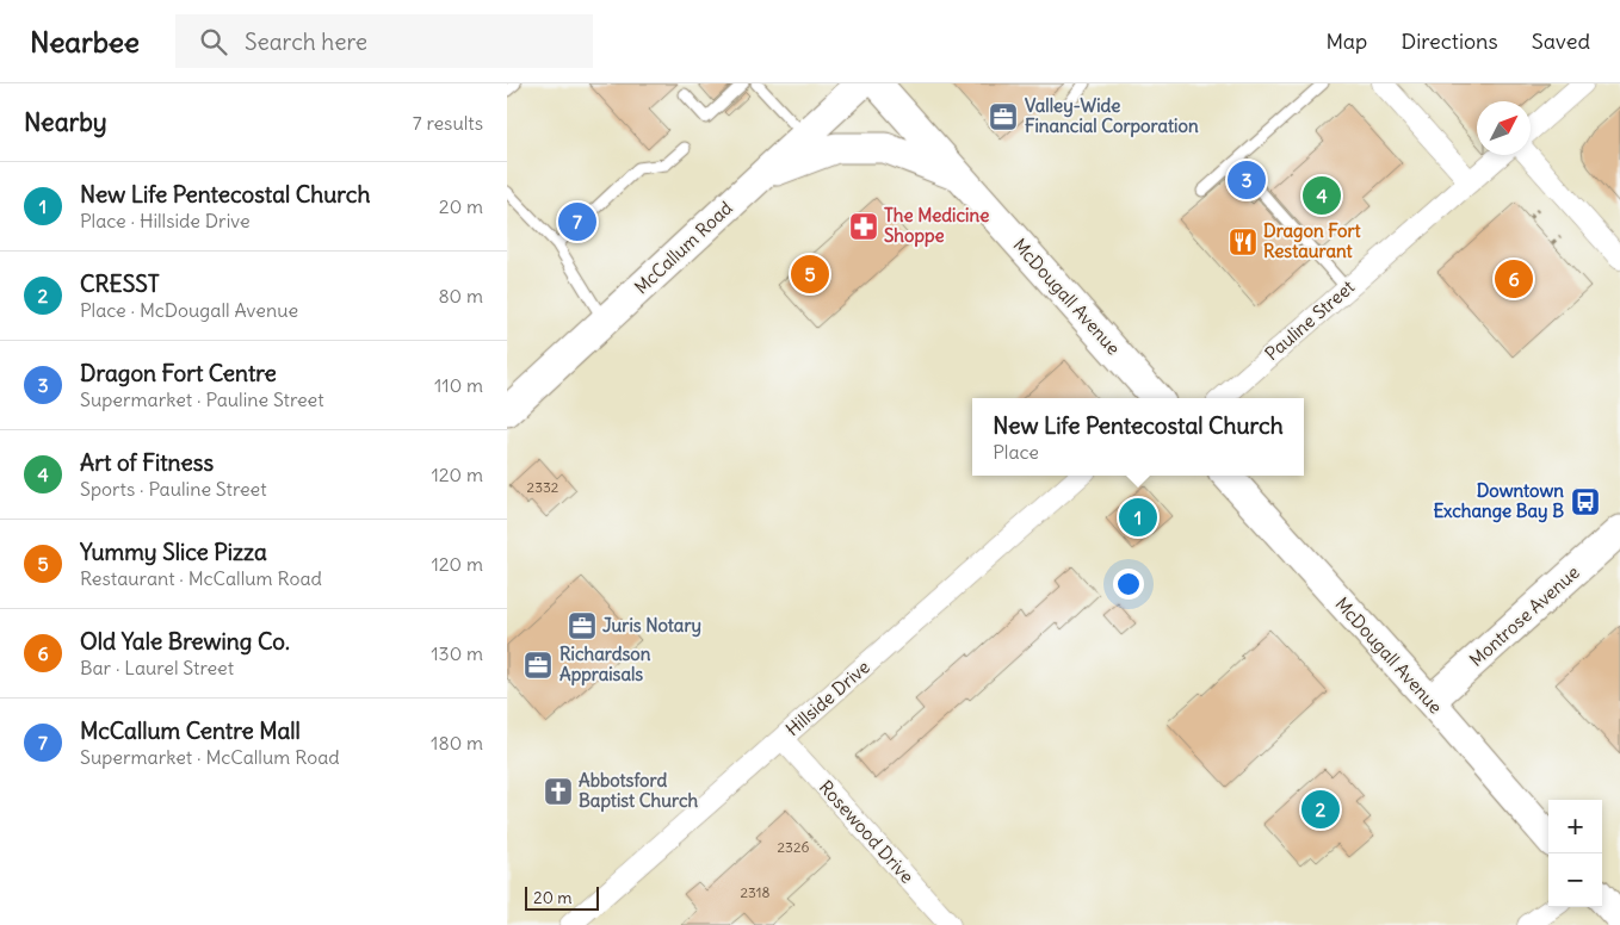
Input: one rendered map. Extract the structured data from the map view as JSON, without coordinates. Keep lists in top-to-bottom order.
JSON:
{
  "streets": {
    "street": [
      "McCallum Road",
      "McDougall Avenue",
      "Pauline Street",
      "Montrose Avenue",
      "Hillside Drive",
      "Rosewood Drive"
    ]
  },
  "crossings": [
    ["McDougall Avenue", "Montrose Avenue"],
    ["Hillside Drive", "Rosewood Drive"]
  ],
  "places": {
    "office": ["Valley-Wide Financial Corporation", "Juris Notary", "Richardson Appraisals"],
    "pharmacy": ["The Medicine Shoppe"],
    "restaurant": ["Dragon Fort Restaurant"],
    "bus stop": ["Downtown Exchange Bay B"],
    "church": ["Abbotsford Baptist Church"]
  },
  "house_numbers": ["2332", "2326", "2318"],
  "scale_bar": "20 m",
  "north": "top right",
  "page": {
    "header": "Nearbee",
    "search": "Search here",
    "nav": ["Map", "Directions", "Saved"],
    "heading": ["Nearby", "7 results"],
    "pins": [
      "3",
      "4",
      "7",
      "5",
      "6",
      "1",
      "2"
    ],
    "list": [
      {
        "mark": "1",
        "name": "New Life Pentecostal Church",
        "note": "Place · Hillside Drive",
        "value": "20 m"
      },
      {
        "mark": "2",
        "name": "CRESST",
        "note": "Place · McDougall Avenue",
        "value": "80 m"
      },
      {
        "mark": "3",
        "name": "Dragon Fort Centre",
        "note": "Supermarket · Pauline Street",
        "value": "110 m"
      },
      {
        "mark": "4",
        "name": "Art of Fitness",
        "note": "Sports · Pauline Street",
        "value": "120 m"
      },
      {
        "mark": "5",
        "name": "Yummy Slice Pizza",
        "note": "Restaurant · McCallum Road",
        "value": "120 m"
      },
      {
        "mark": "6",
        "name": "Old Yale Brewing Co.",
        "note": "Bar · Laurel Street",
        "value": "130 m"
      },
      {
        "mark": "7",
        "name": "McCallum Centre Mall",
        "note": "Supermarket · McCallum Road",
        "value": "180 m"
      }
    ],
    "popup": ["New Life Pentecostal Church", "Place"],
    "map_buttons": ["+", "−"],
    "scale": "20 m"
  }
}
